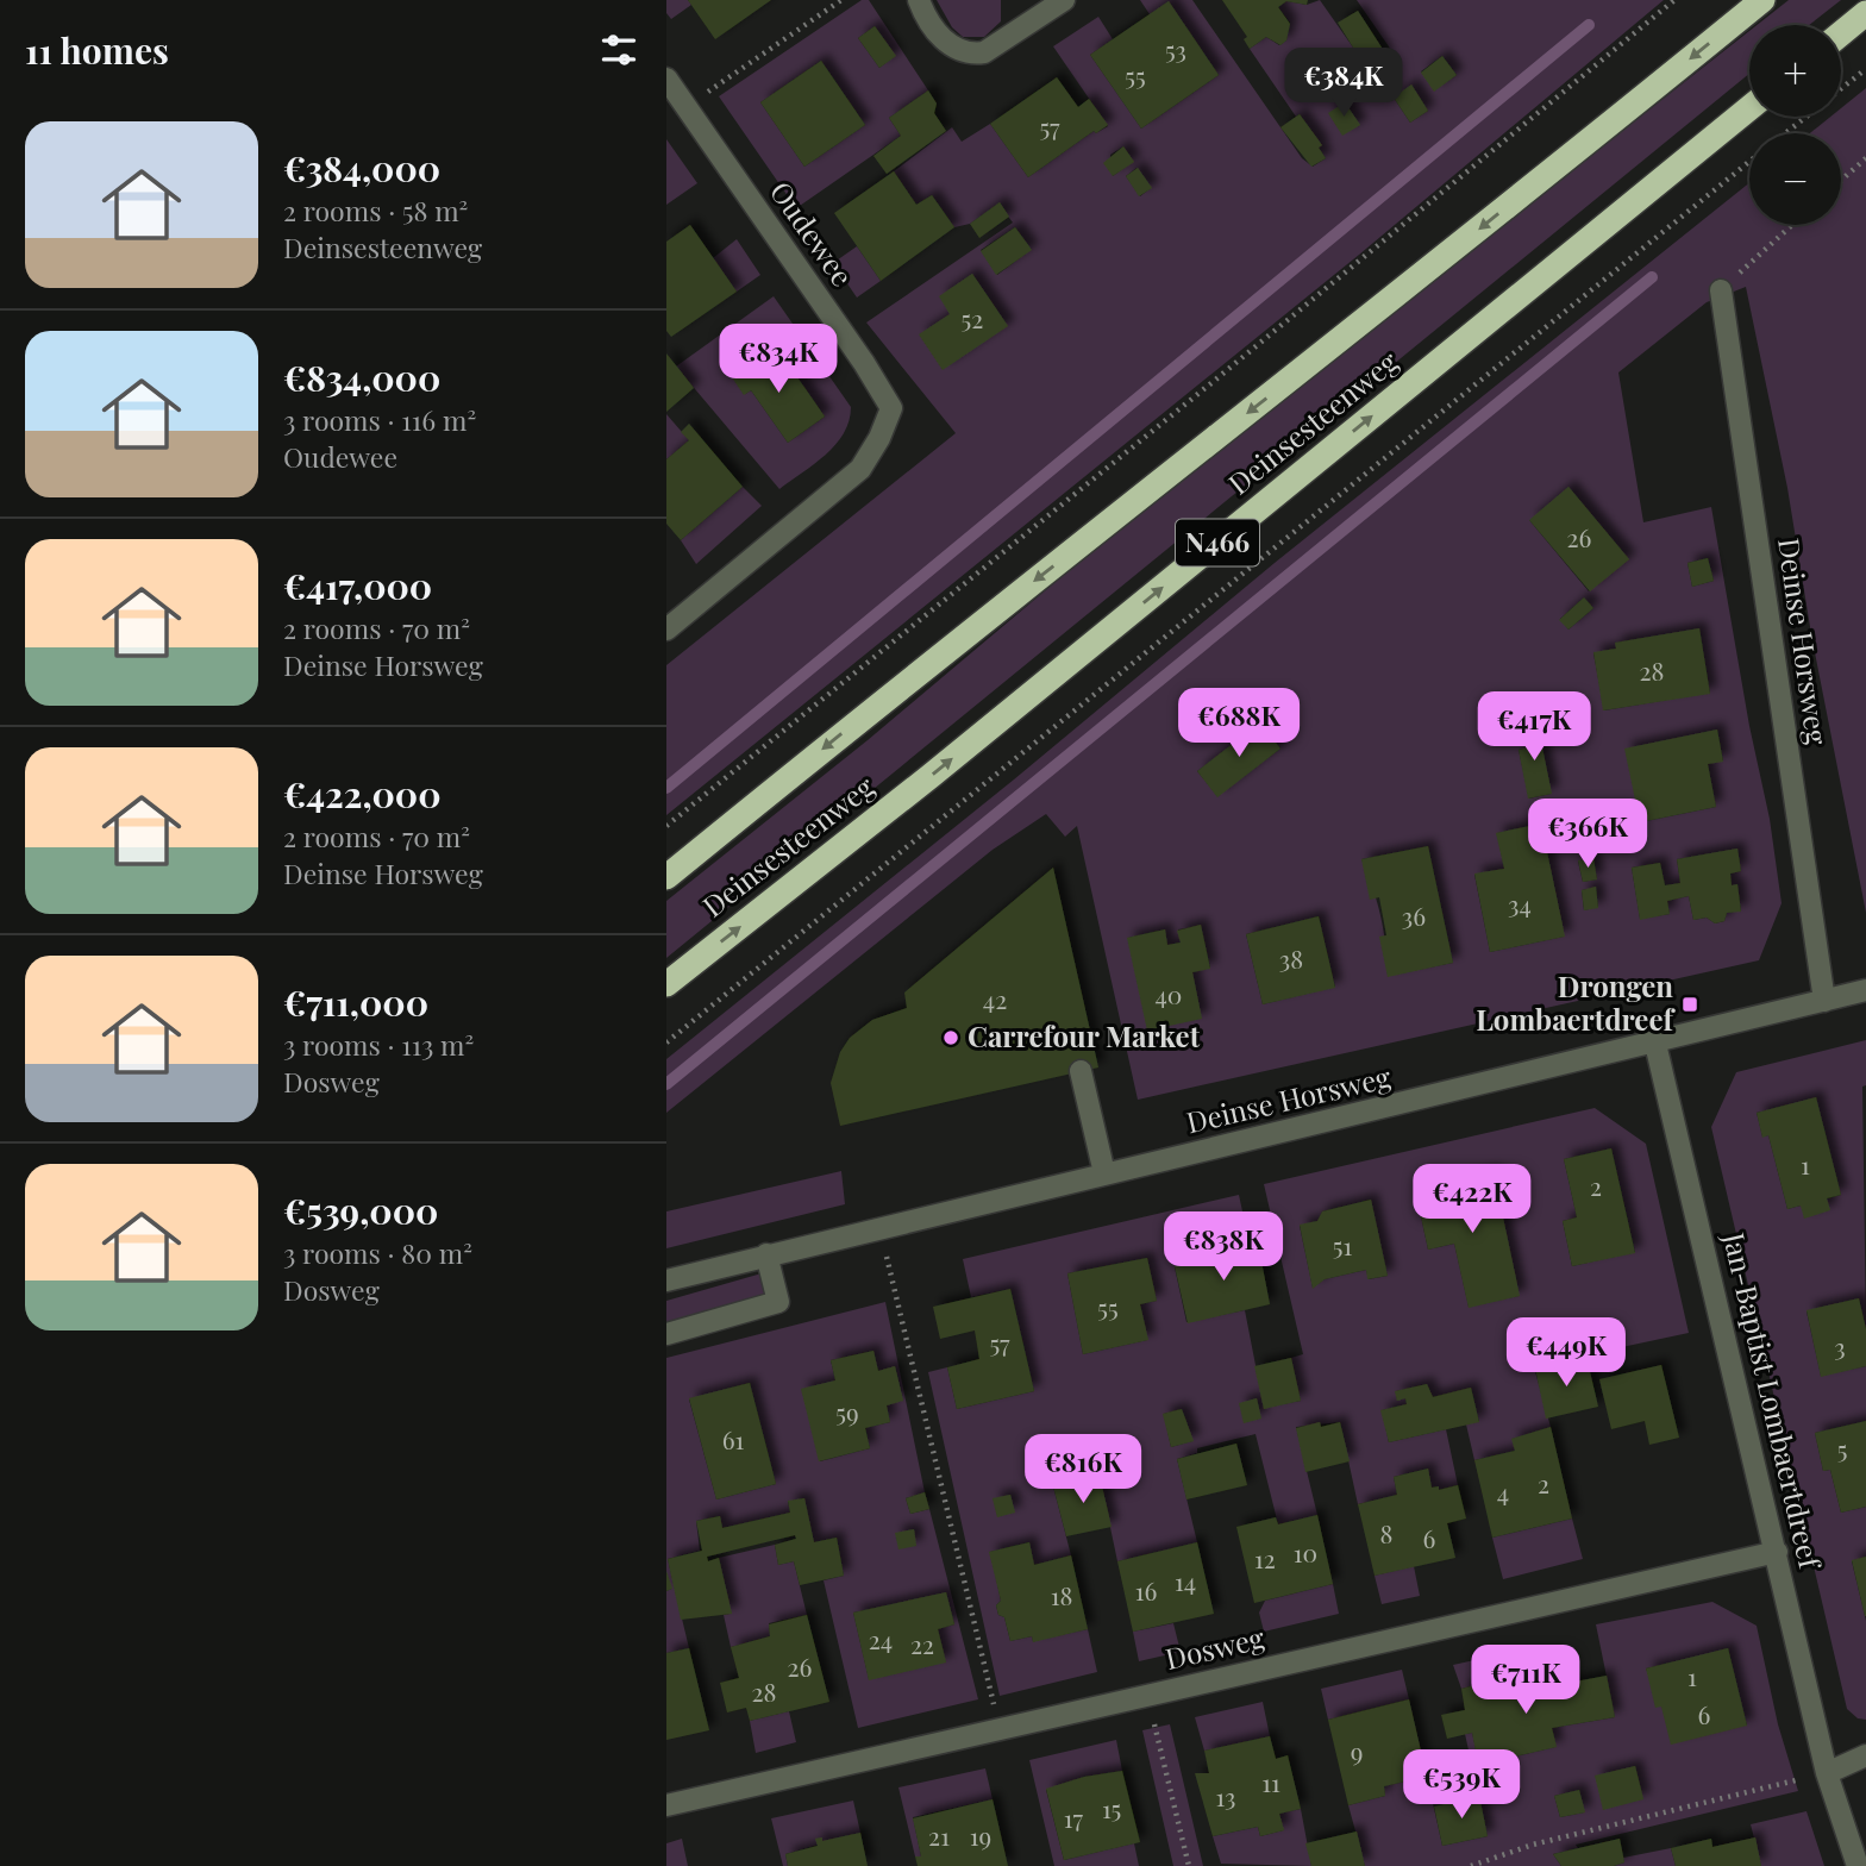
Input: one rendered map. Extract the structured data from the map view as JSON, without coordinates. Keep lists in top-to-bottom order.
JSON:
{
  "streets": {
    "highway": ["Deinsesteenweg", "N466"],
    "street": [
      "Oudewee",
      "Deinse Horsweg",
      "Jan-Baptist Lombaertdreef",
      "Dosweg"
    ]
  },
  "crossings": [
    ["Deinse Horsweg", "Jan-Baptist Lombaertdreef"],
    ["Jan-Baptist Lombaertdreef", "Dosweg"]
  ],
  "places": {
    "transit": ["Drongen Lombaertdreef"],
    "other": ["Carrefour Market"]
  },
  "house_numbers": [
    "53",
    "55",
    "57",
    "52",
    "26",
    "28",
    "34",
    "36",
    "38",
    "40",
    "42",
    "1",
    "2",
    "51",
    "55",
    "57",
    "3",
    "59",
    "61",
    "5",
    "2",
    "4",
    "8",
    "6",
    "10",
    "12",
    "14",
    "16",
    "18",
    "24",
    "22",
    "26",
    "1",
    "28",
    "6",
    "9",
    "11",
    "13",
    "15",
    "17",
    "21",
    "19"
  ],
  "page": {
    "heading": "11 homes",
    "map_buttons": ["+", "−"],
    "price": [
      "€384K",
      "€834K",
      "€688K",
      "€417K",
      "€366K",
      "€422K",
      "€838K",
      "€449K",
      "€816K",
      "€711K",
      "€539K"
    ],
    "list": [
      {
        "name": "€384,000",
        "note": "2 rooms · 58 m² · Deinsesteenweg"
      },
      {
        "name": "€834,000",
        "note": "3 rooms · 116 m² · Oudewee"
      },
      {
        "name": "€417,000",
        "note": "2 rooms · 70 m² · Deinse Horsweg"
      },
      {
        "name": "€422,000",
        "note": "2 rooms · 70 m² · Deinse Horsweg"
      },
      {
        "name": "€711,000",
        "note": "3 rooms · 113 m² · Dosweg"
      },
      {
        "name": "€539,000",
        "note": "3 rooms · 80 m² · Dosweg"
      }
    ]
  }
}
